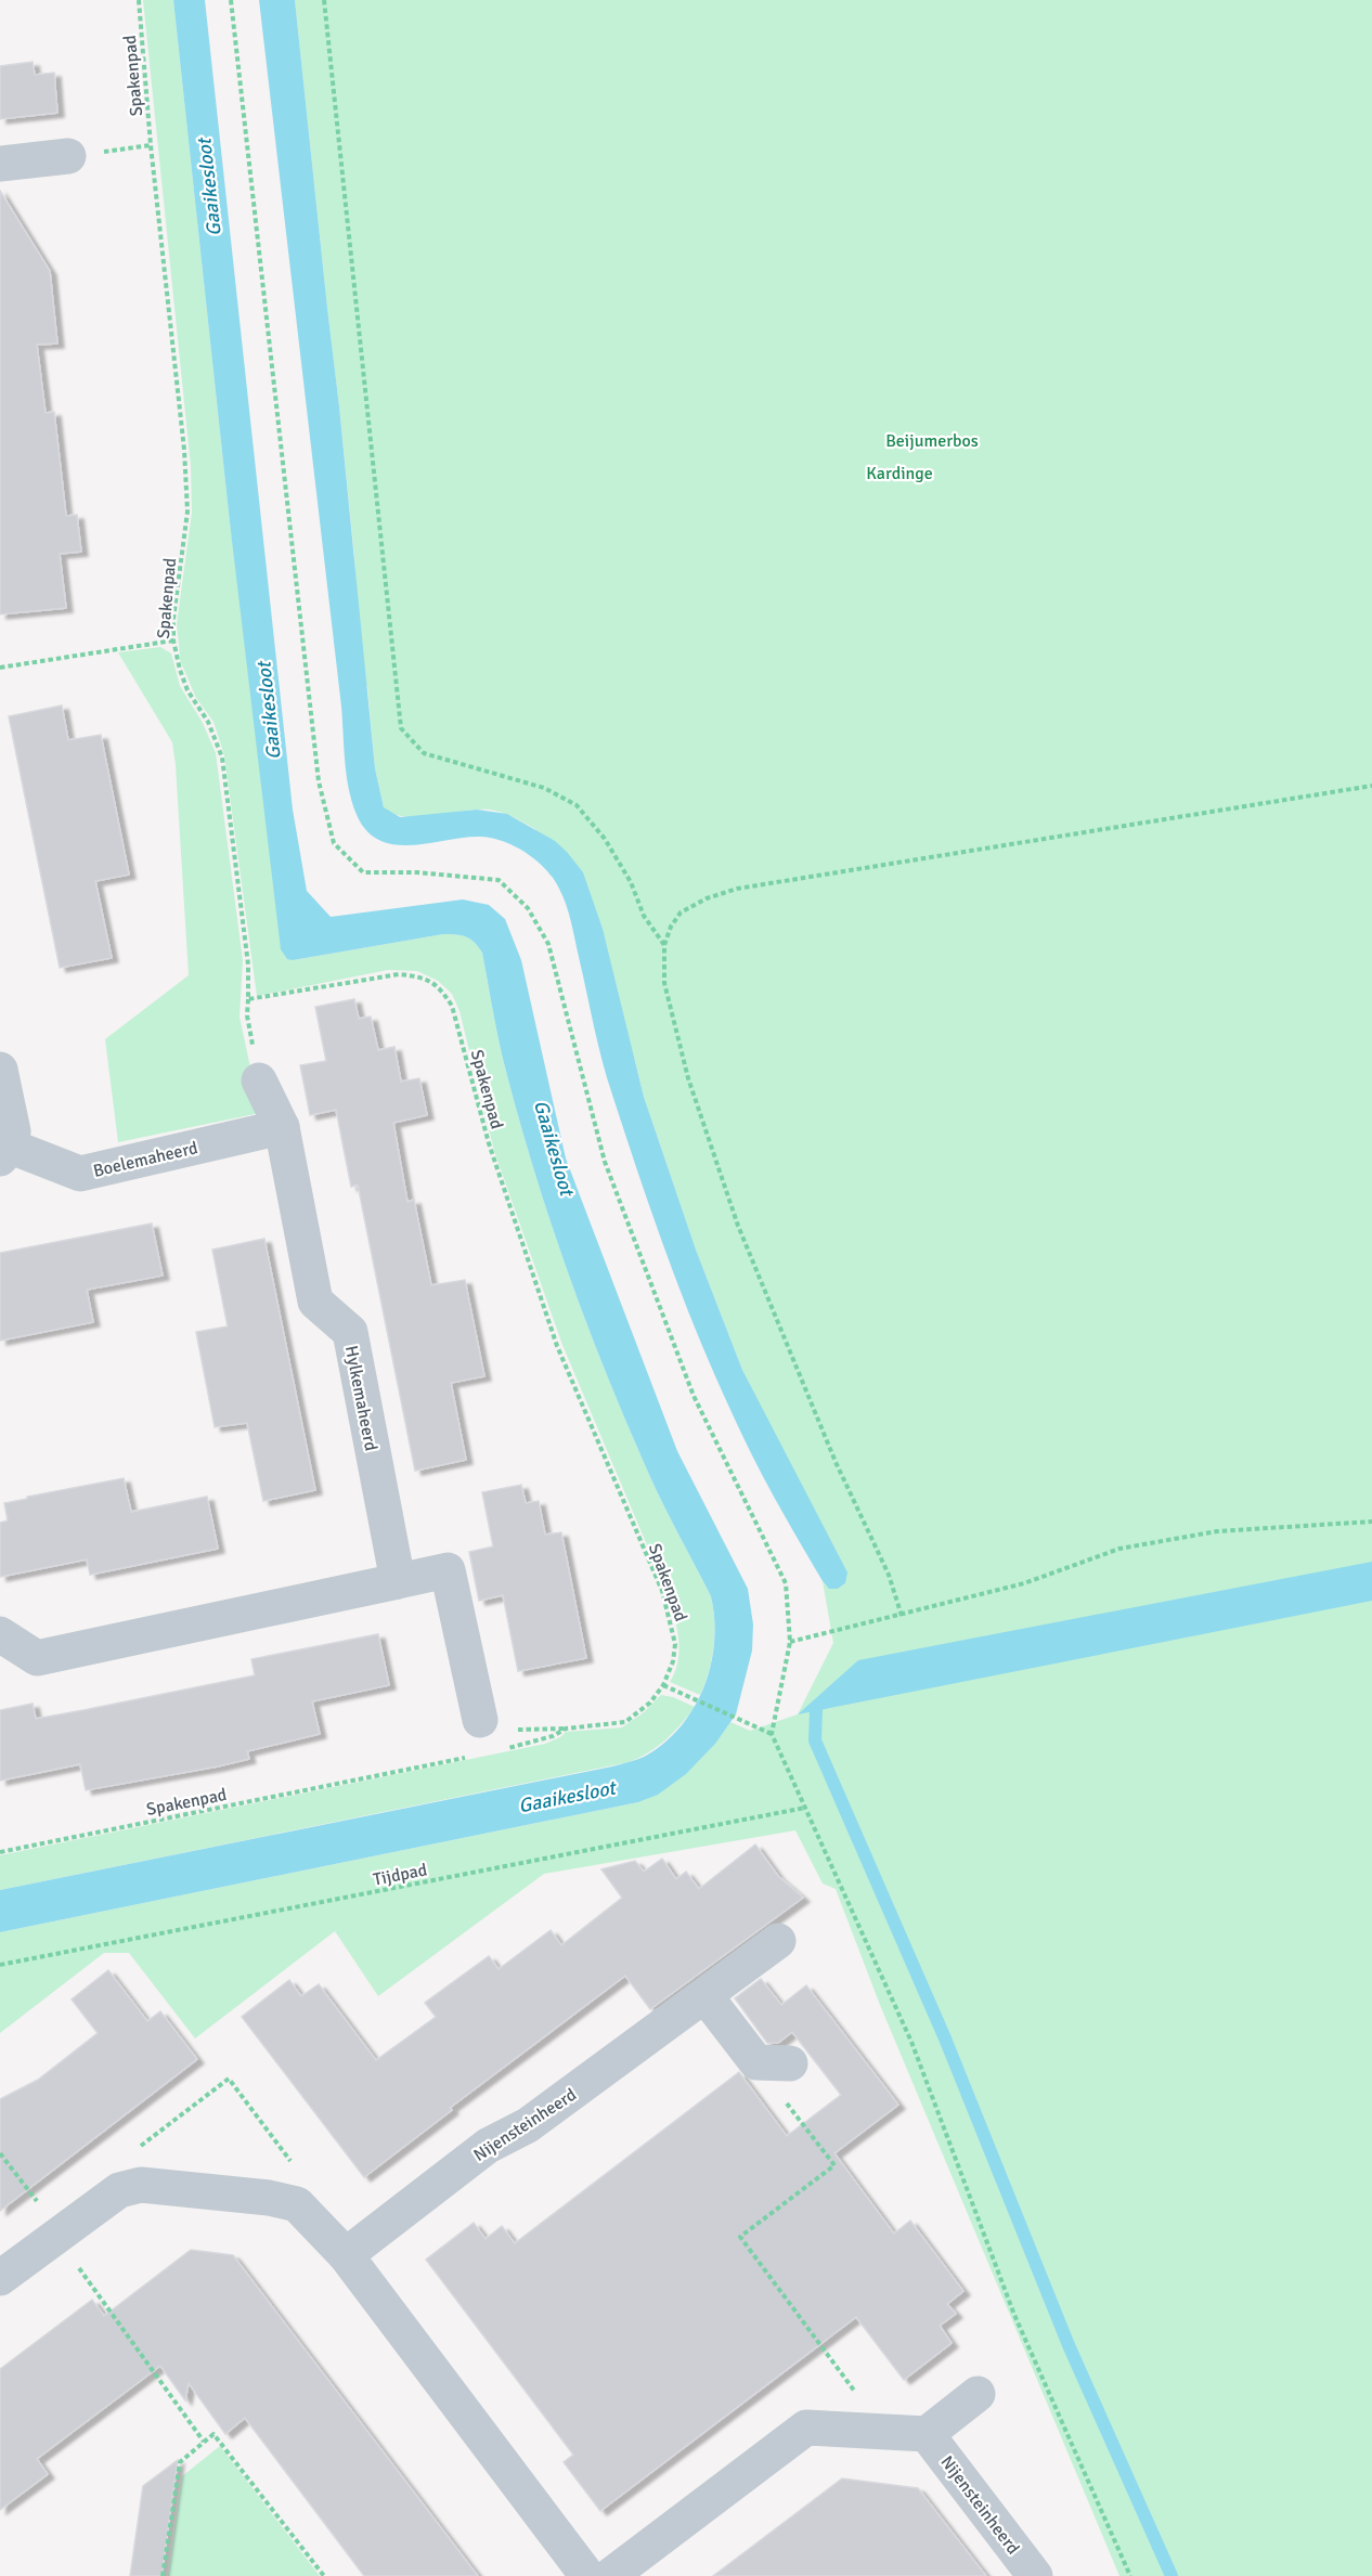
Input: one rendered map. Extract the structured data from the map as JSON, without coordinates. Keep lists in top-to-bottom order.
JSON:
{
  "streets": {
    "street": ["Boelemaheerd", "Hylkemaheerd", "Nijensteinheerd"],
    "path": ["Spakenpad", "Tijdpad"]
  },
  "crossings": [
    ["Boelemaheerd", "Hylkemaheerd"]
  ],
  "water": ["Gaaikesloot"],
  "parks": ["Beijumerbos", "Kardinge"]
}
